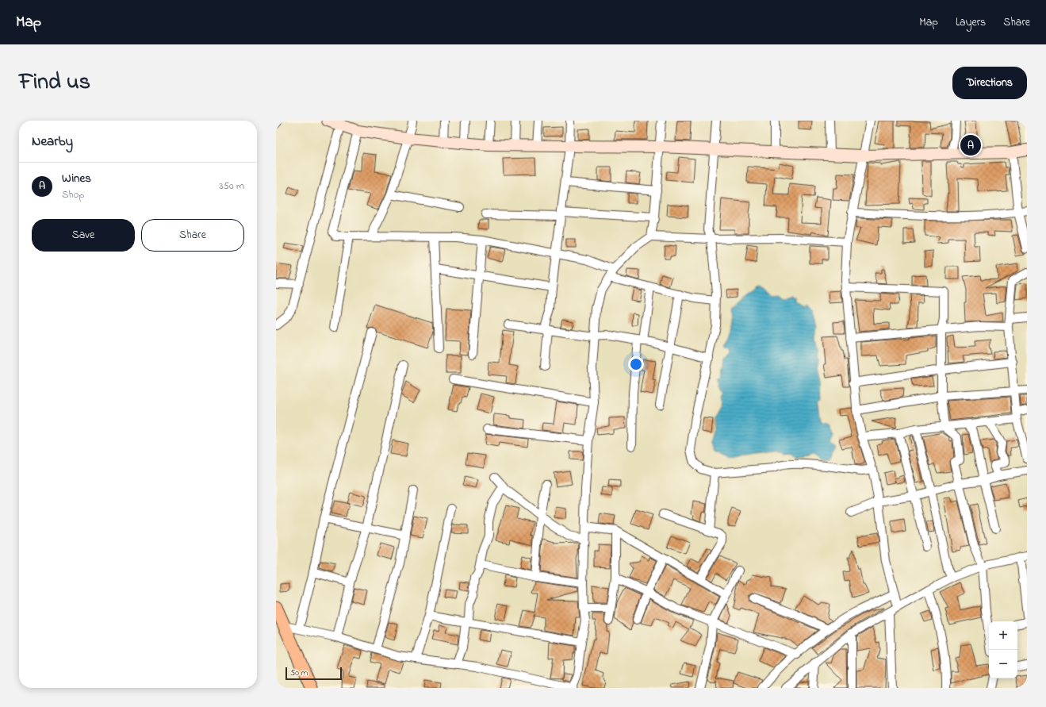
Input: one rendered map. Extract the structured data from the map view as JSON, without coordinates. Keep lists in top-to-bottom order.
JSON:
{
  "scale_bar": "50 m",
  "page": {
    "header": "Map",
    "nav": ["Map", "Layers", "Share"],
    "title": "Find us",
    "buttons": [
      "Directions",
      ["Save", "Share"]
    ],
    "heading": "Nearby",
    "pins": "A",
    "list": [
      {
        "mark": "A",
        "name": "Wines",
        "note": "Shop",
        "value": "350 m"
      }
    ],
    "map_buttons": ["+", "−"],
    "scale": "50 m"
  }
}
